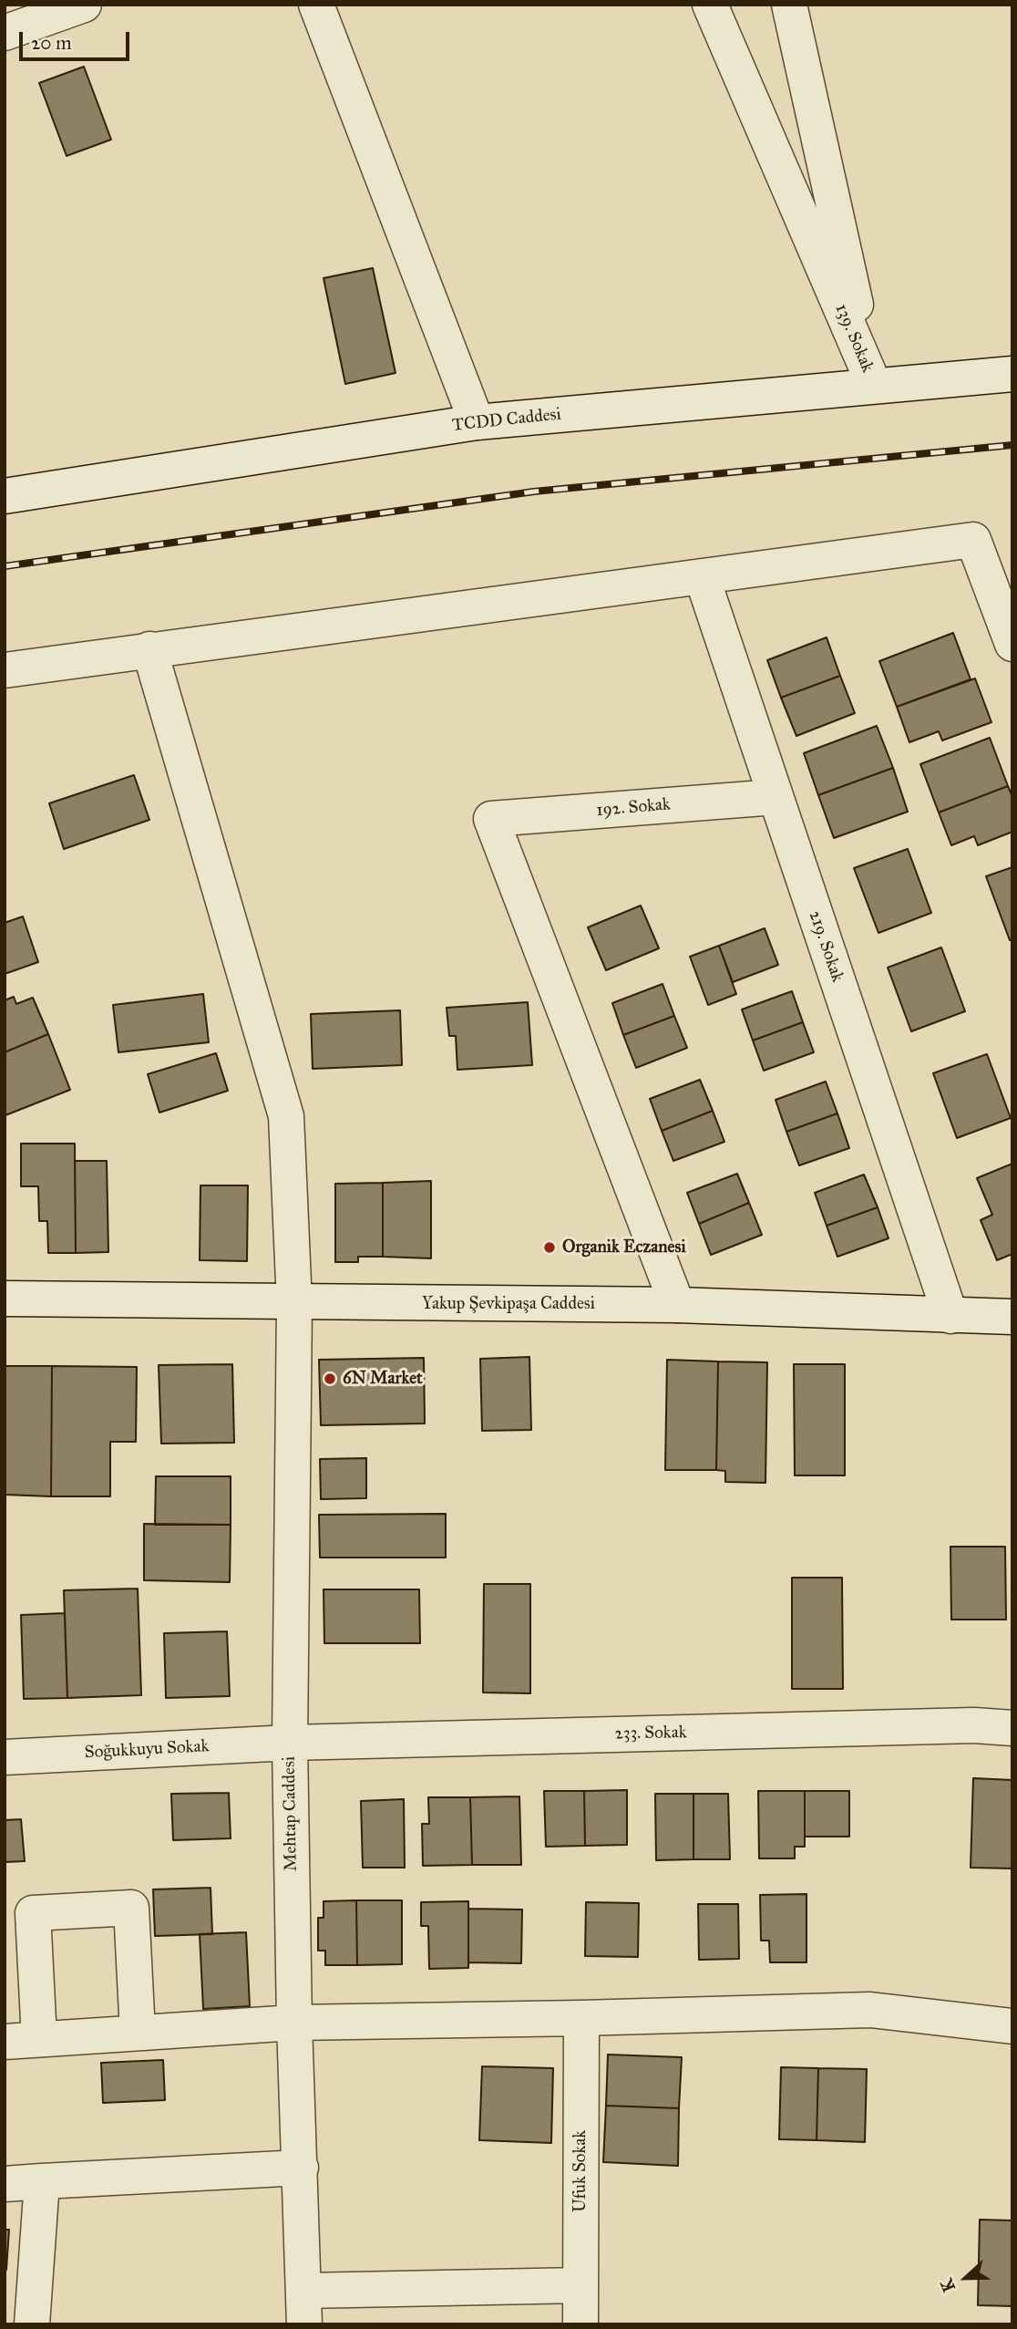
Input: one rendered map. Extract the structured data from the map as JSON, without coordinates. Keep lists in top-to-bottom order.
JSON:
{
  "streets": {
    "street": [
      "139. Sokak",
      "TCDD Caddesi",
      "192. Sokak",
      "219. Sokak",
      "Yakup Şevkipaşa Caddesi",
      "233. Sokak",
      "Soğukkuyu Sokak",
      "Mehtap Caddesi",
      "Ufuk Sokak"
    ]
  },
  "crossings": [
    ["139. Sokak", "TCDD Caddesi"],
    ["192. Sokak", "219. Sokak"],
    ["192. Sokak", "Yakup Şevkipaşa Caddesi"],
    ["219. Sokak", "Yakup Şevkipaşa Caddesi"],
    ["Yakup Şevkipaşa Caddesi", "Mehtap Caddesi"],
    ["233. Sokak", "Soğukkuyu Sokak"],
    ["233. Sokak", "Mehtap Caddesi"],
    ["Soğukkuyu Sokak", "Mehtap Caddesi"]
  ],
  "places": ["Organik Eczanesi", "6N Market"],
  "scale_bar": "20 m",
  "north": "left"
}
